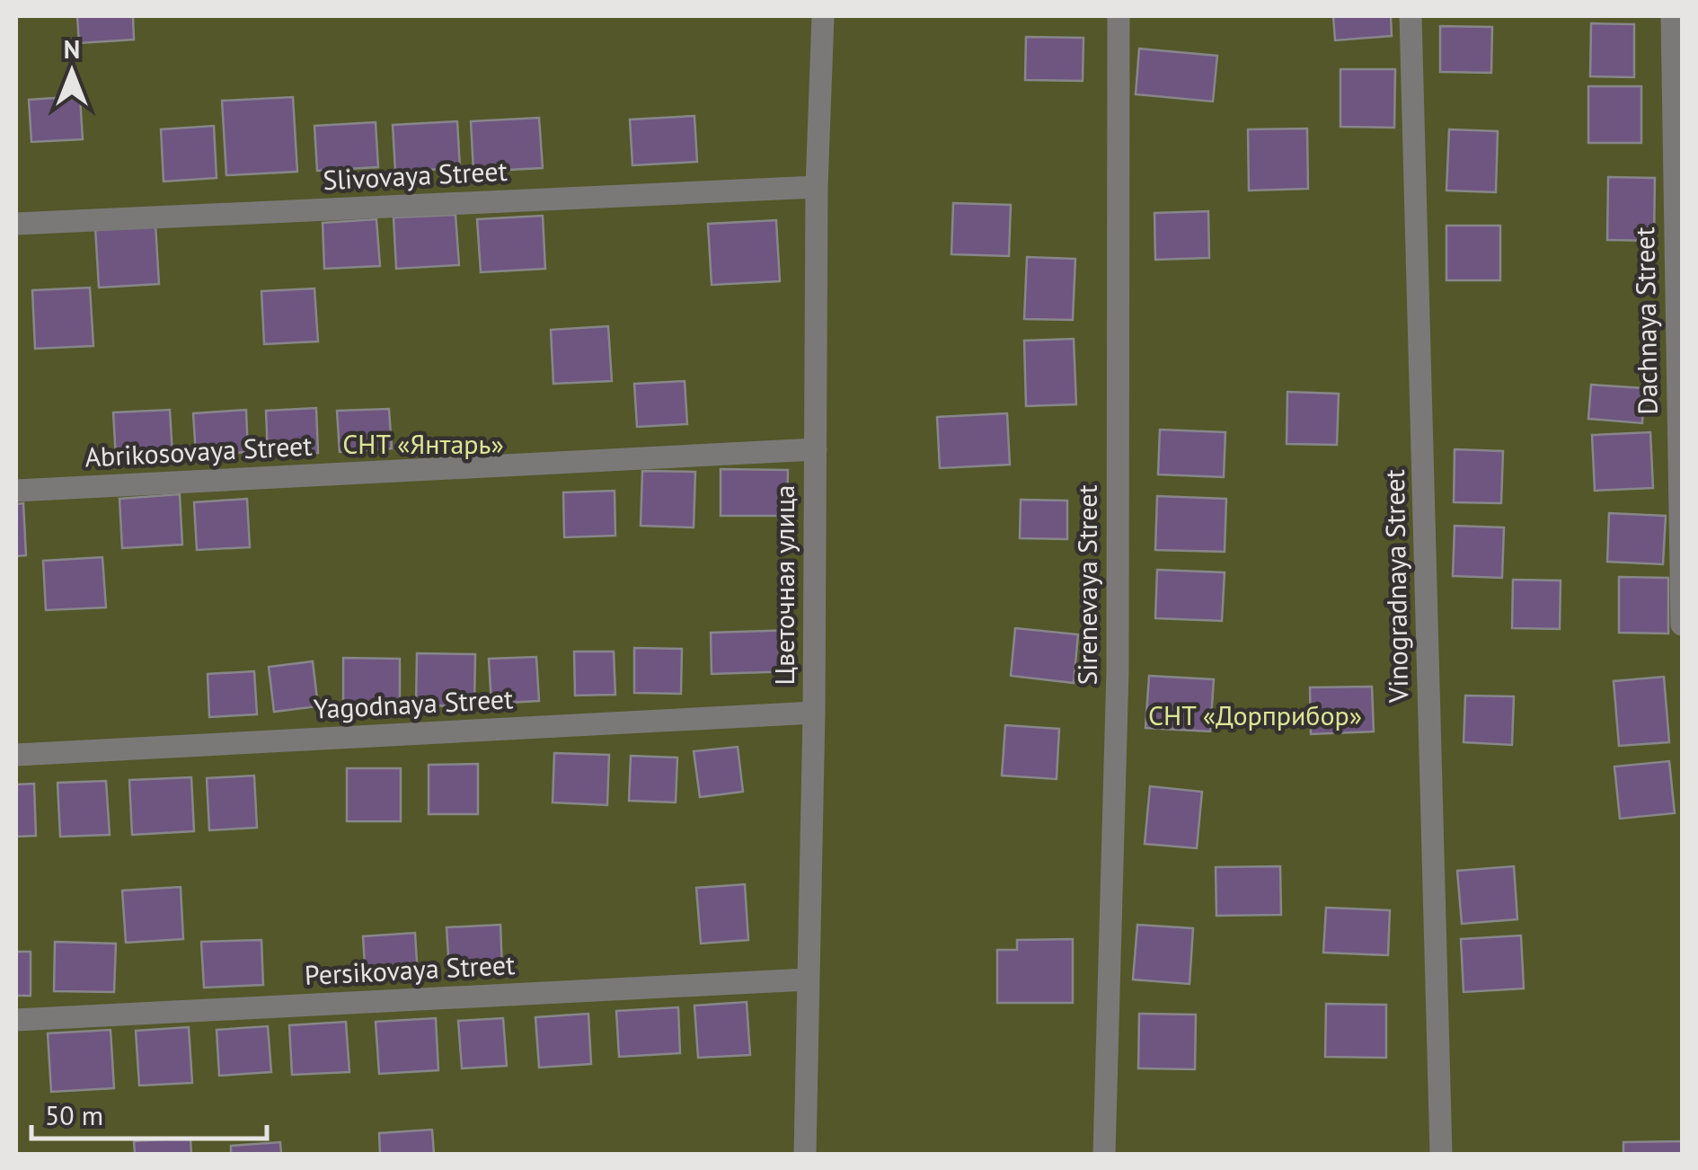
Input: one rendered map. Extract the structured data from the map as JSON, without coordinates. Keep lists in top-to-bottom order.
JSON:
{
  "streets": {
    "street": [
      "Slivovaya Street",
      "Dachnaya Street",
      "Abrikosovaya Street",
      "Цветочная улица",
      "Sirenevaya Street",
      "Vinogradnaya Street",
      "Yagodnaya Street",
      "Persikovaya Street"
    ]
  },
  "crossings": [
    ["Slivovaya Street", "Цветочная улица"],
    ["Abrikosovaya Street", "Цветочная улица"],
    ["Цветочная улица", "Yagodnaya Street"],
    ["Цветочная улица", "Persikovaya Street"]
  ],
  "parks": ["СНТ «Янтарь»", "СНТ «Дорприбор»"],
  "scale_bar": "50 m",
  "north": "top"
}
